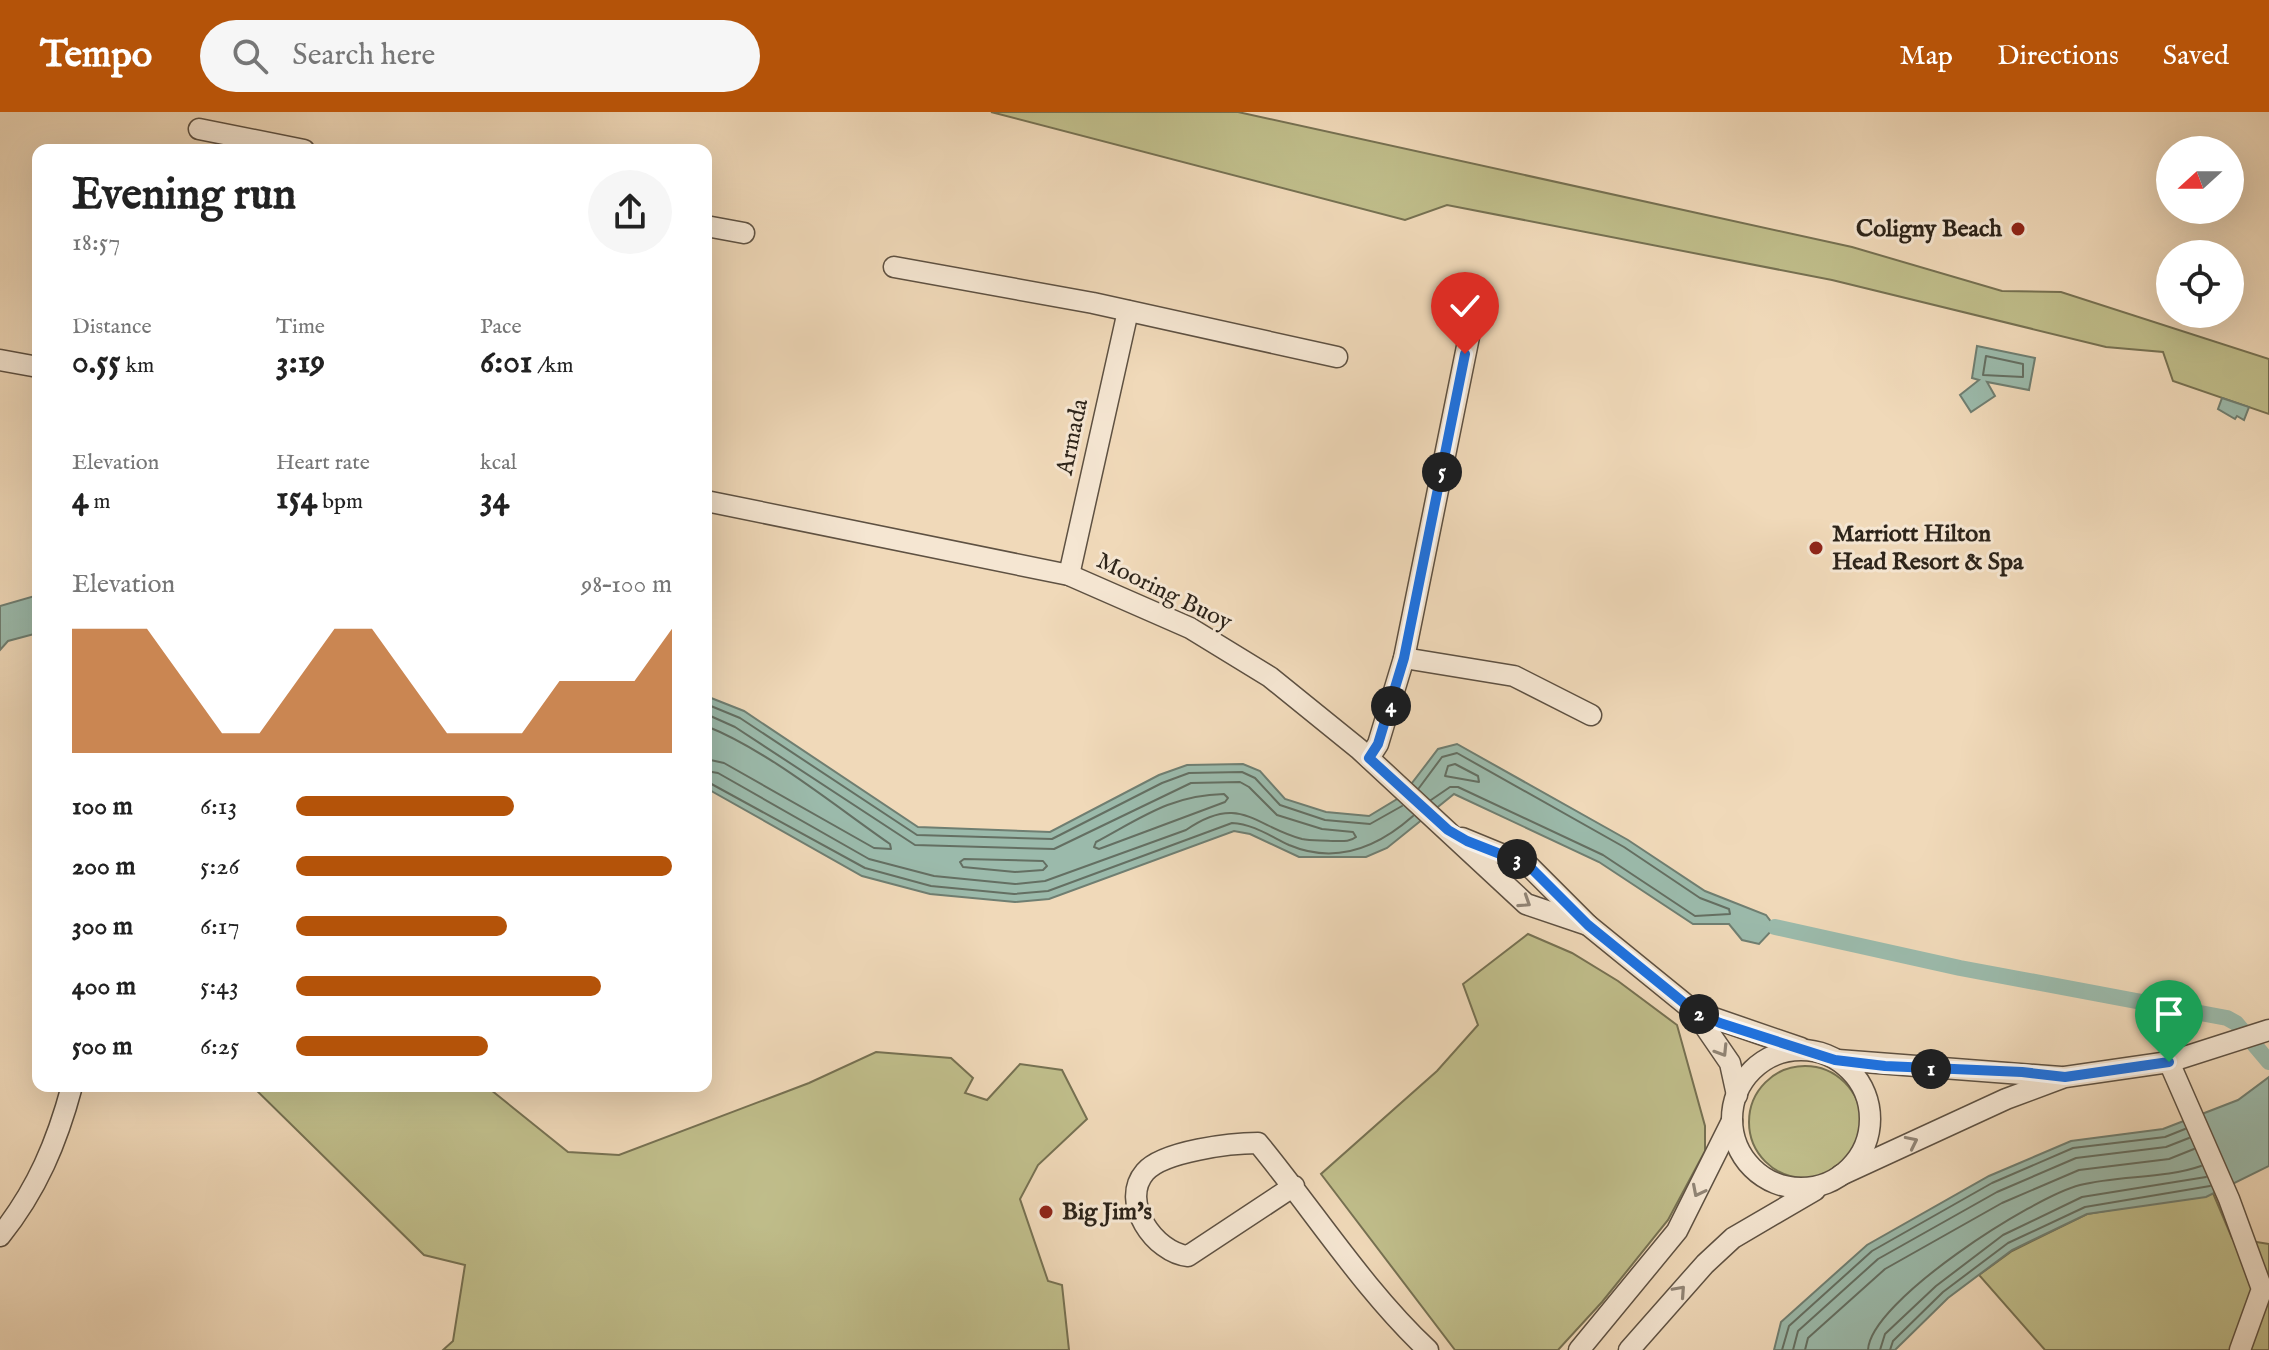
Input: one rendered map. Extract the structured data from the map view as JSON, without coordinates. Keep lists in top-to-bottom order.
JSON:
{
  "streets": {
    "street": ["Armada", "Mooring Buoy"]
  },
  "crossings": [
    ["Armada", "Mooring Buoy"]
  ],
  "places": ["Coligny Beach", "Marriott Hilton Head Resort & Spa", "Big Jim's"],
  "north": "left",
  "page": {
    "header": "Tempo",
    "search": "Search here",
    "nav": ["Map", "Directions", "Saved"],
    "heading": ["Evening run", "18:57"],
    "stats": [
      ["Distance", "0.55 km"],
      ["Time", "3:19"],
      ["Pace", "6:01 /km"],
      ["Elevation", "4 m"],
      ["Heart rate", "154 bpm"],
      ["kcal", "34"]
    ],
    "pins": [
      "5",
      "4",
      "3",
      "2",
      "1"
    ],
    "chart": ["Elevation", "98–100 m"],
    "list": [
      {
        "name": "100 m",
        "note": "6:13"
      },
      {
        "name": "200 m",
        "note": "5:26"
      },
      {
        "name": "300 m",
        "note": "6:17"
      },
      {
        "name": "400 m",
        "note": "5:43"
      },
      {
        "name": "500 m",
        "note": "6:25"
      }
    ]
  }
}
